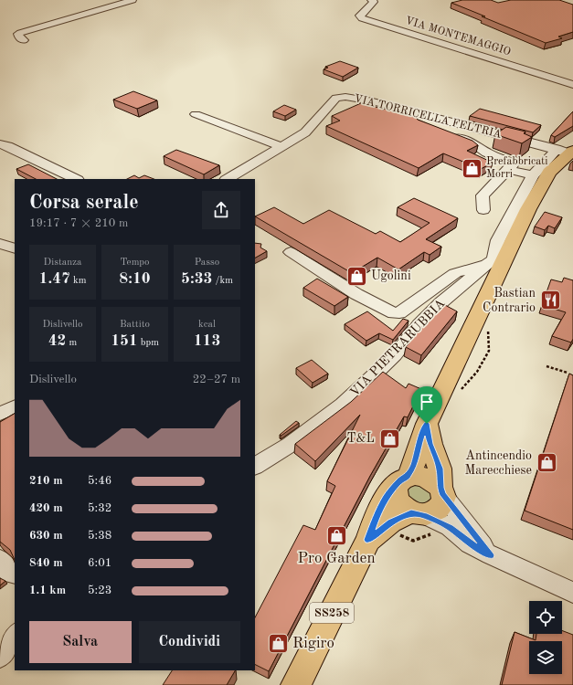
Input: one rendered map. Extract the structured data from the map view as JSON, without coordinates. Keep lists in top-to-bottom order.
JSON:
{
  "streets": {
    "main road": ["SS258"],
    "street": ["VIA MONTEMAGGIO", "VIA TORRICELLA FELTRIA", "VIA PIETRARUBBIA"]
  },
  "crossings": [
    ["VIA TORRICELLA FELTRIA", "SS258"],
    ["VIA PIETRARUBBIA", "SS258"]
  ],
  "places": {
    "shop": [
      "Prefabbricati Morri",
      "Ugolini",
      "T&L",
      "Antincendio Marecchiese",
      "Pro Garden",
      "Rigiro"
    ],
    "restaurant": ["Bastian Contrario"]
  },
  "page": {
    "heading": ["Corsa serale", "19:17 · 7 × 210 m"],
    "stats": [
      ["Distanza", "1.47 km"],
      ["Tempo", "8:10"],
      ["Passo", "5:33 /km"],
      ["Dislivello", "42 m"],
      ["Battito", "151 bpm"],
      ["kcal", "113"]
    ],
    "chart": ["Dislivello", "22–27 m"],
    "list": [
      {
        "name": "210 m",
        "note": "5:46"
      },
      {
        "name": "420 m",
        "note": "5:32"
      },
      {
        "name": "630 m",
        "note": "5:38"
      },
      {
        "name": "840 m",
        "note": "6:01"
      },
      {
        "name": "1.1 km",
        "note": "5:23"
      }
    ],
    "buttons": ["Salva", "Condividi"]
  }
}
